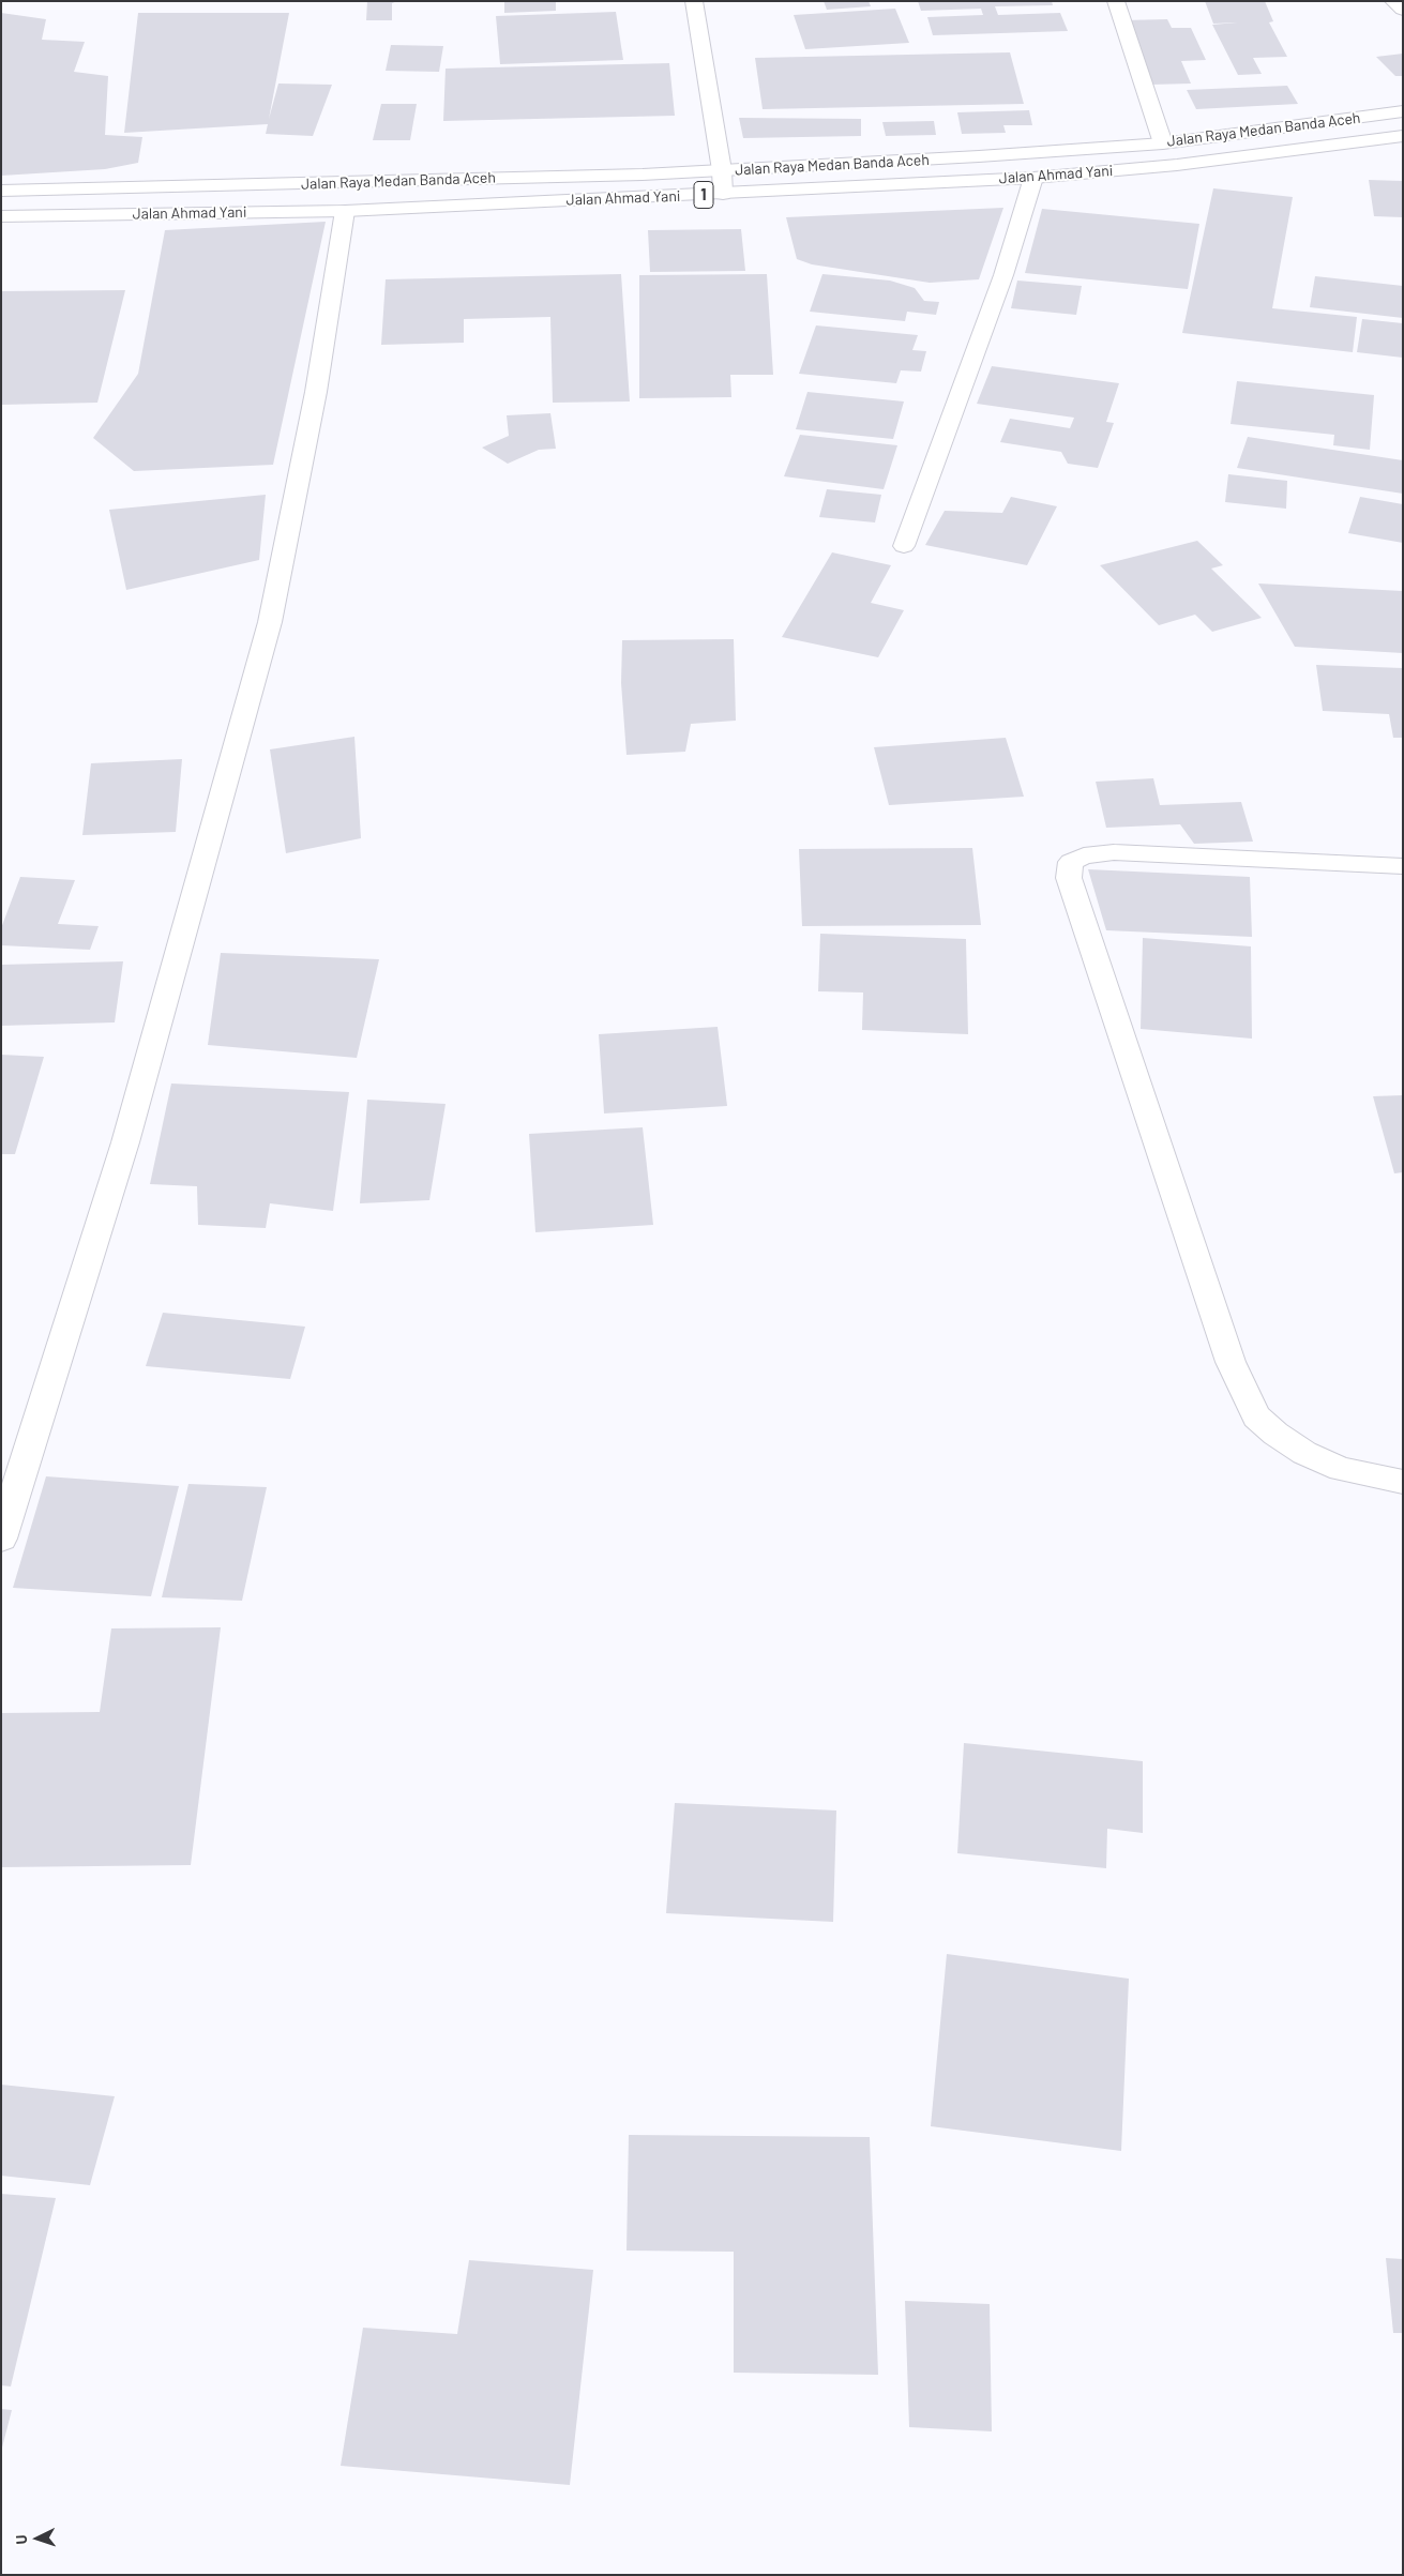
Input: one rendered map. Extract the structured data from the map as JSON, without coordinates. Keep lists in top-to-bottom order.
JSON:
{
  "streets": {
    "street": ["Jalan Raya Medan Banda Aceh", "Jalan Ahmad Yani", "1"]
  },
  "north": "left"
}
